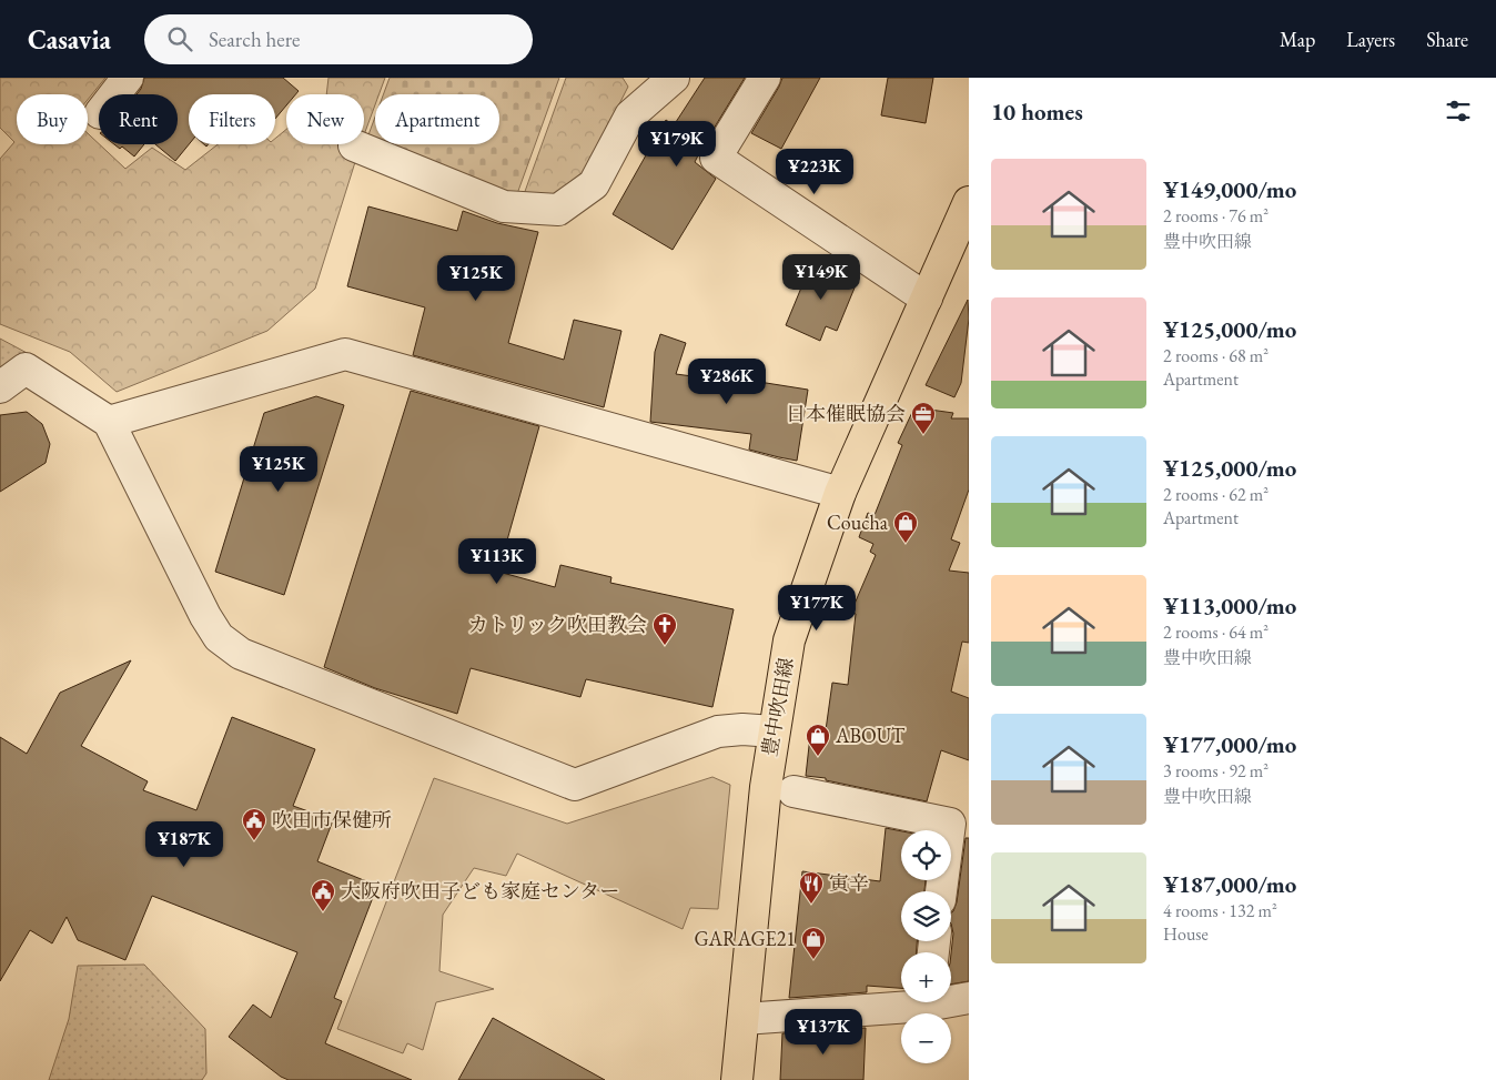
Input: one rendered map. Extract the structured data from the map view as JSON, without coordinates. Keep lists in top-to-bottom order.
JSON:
{
  "streets": {
    "main road": ["豊中吹田線"]
  },
  "places": {
    "office": ["日本催眠協会"],
    "shop": ["Coucha", "ABOUT", "GARAGE21"],
    "church": ["カトリック吹田教会"],
    "public building": ["吹田市保健所", "大阪府吹田子ども家庭センター"],
    "restaurant": ["寅辛"]
  },
  "page": {
    "header": "Casavia",
    "search": "Search here",
    "nav": ["Map", "Layers", "Share"],
    "heading": "10 homes",
    "chip": [
      "Buy",
      "Rent",
      "Filters",
      "New",
      "Apartment"
    ],
    "price": [
      "¥179K",
      "¥223K",
      "¥149K",
      "¥125K",
      "¥286K",
      "¥125K",
      "¥113K",
      "¥177K",
      "¥187K",
      "¥137K"
    ],
    "list": [
      {
        "name": "¥149,000/mo",
        "note": "2 rooms · 76 m² · 豊中吹田線"
      },
      {
        "name": "¥125,000/mo",
        "note": "2 rooms · 68 m² · Apartment"
      },
      {
        "name": "¥125,000/mo",
        "note": "2 rooms · 62 m² · Apartment"
      },
      {
        "name": "¥113,000/mo",
        "note": "2 rooms · 64 m² · 豊中吹田線"
      },
      {
        "name": "¥177,000/mo",
        "note": "3 rooms · 92 m² · 豊中吹田線"
      },
      {
        "name": "¥187,000/mo",
        "note": "4 rooms · 132 m² · House"
      }
    ],
    "map_buttons": ["+", "−"]
  }
}
